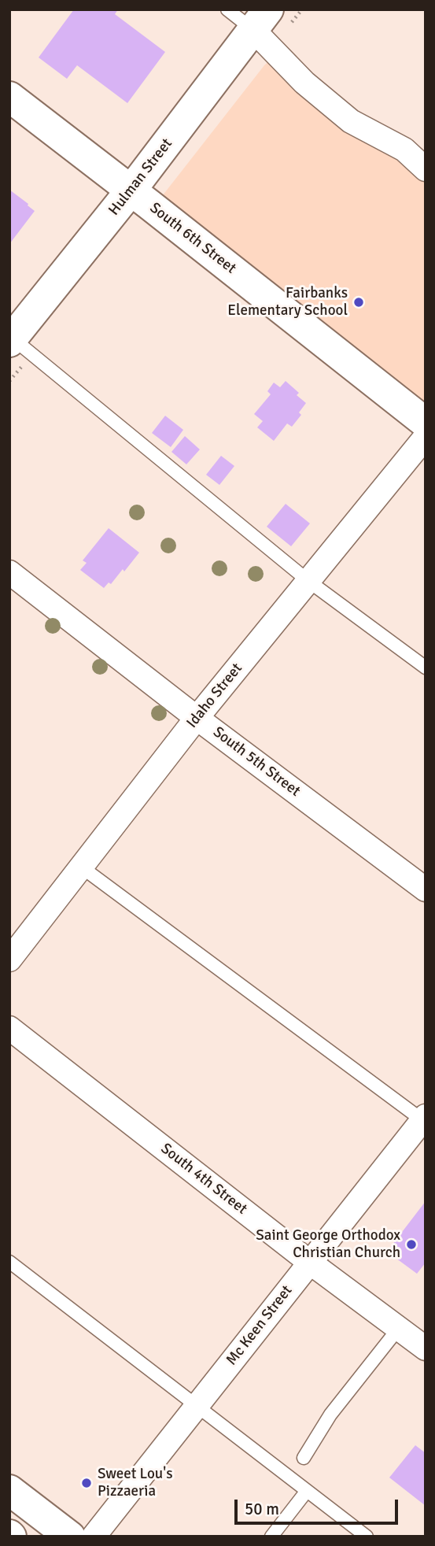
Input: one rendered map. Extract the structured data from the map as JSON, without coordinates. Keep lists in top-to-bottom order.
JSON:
{
  "streets": {
    "main road": ["Hulman Street", "South 6th Street"],
    "street": [
      "Idaho Street",
      "South 5th Street",
      "South 4th Street",
      "Mc Keen Street"
    ]
  },
  "crossings": [
    ["Hulman Street", "South 6th Street"],
    ["Idaho Street", "South 5th Street"],
    ["South 4th Street", "Mc Keen Street"]
  ],
  "places": ["Fairbanks Elementary School", "Saint George Orthodox Christian Church", "Sweet Lou's Pizzaeria"],
  "scale_bar": "50 m"
}
